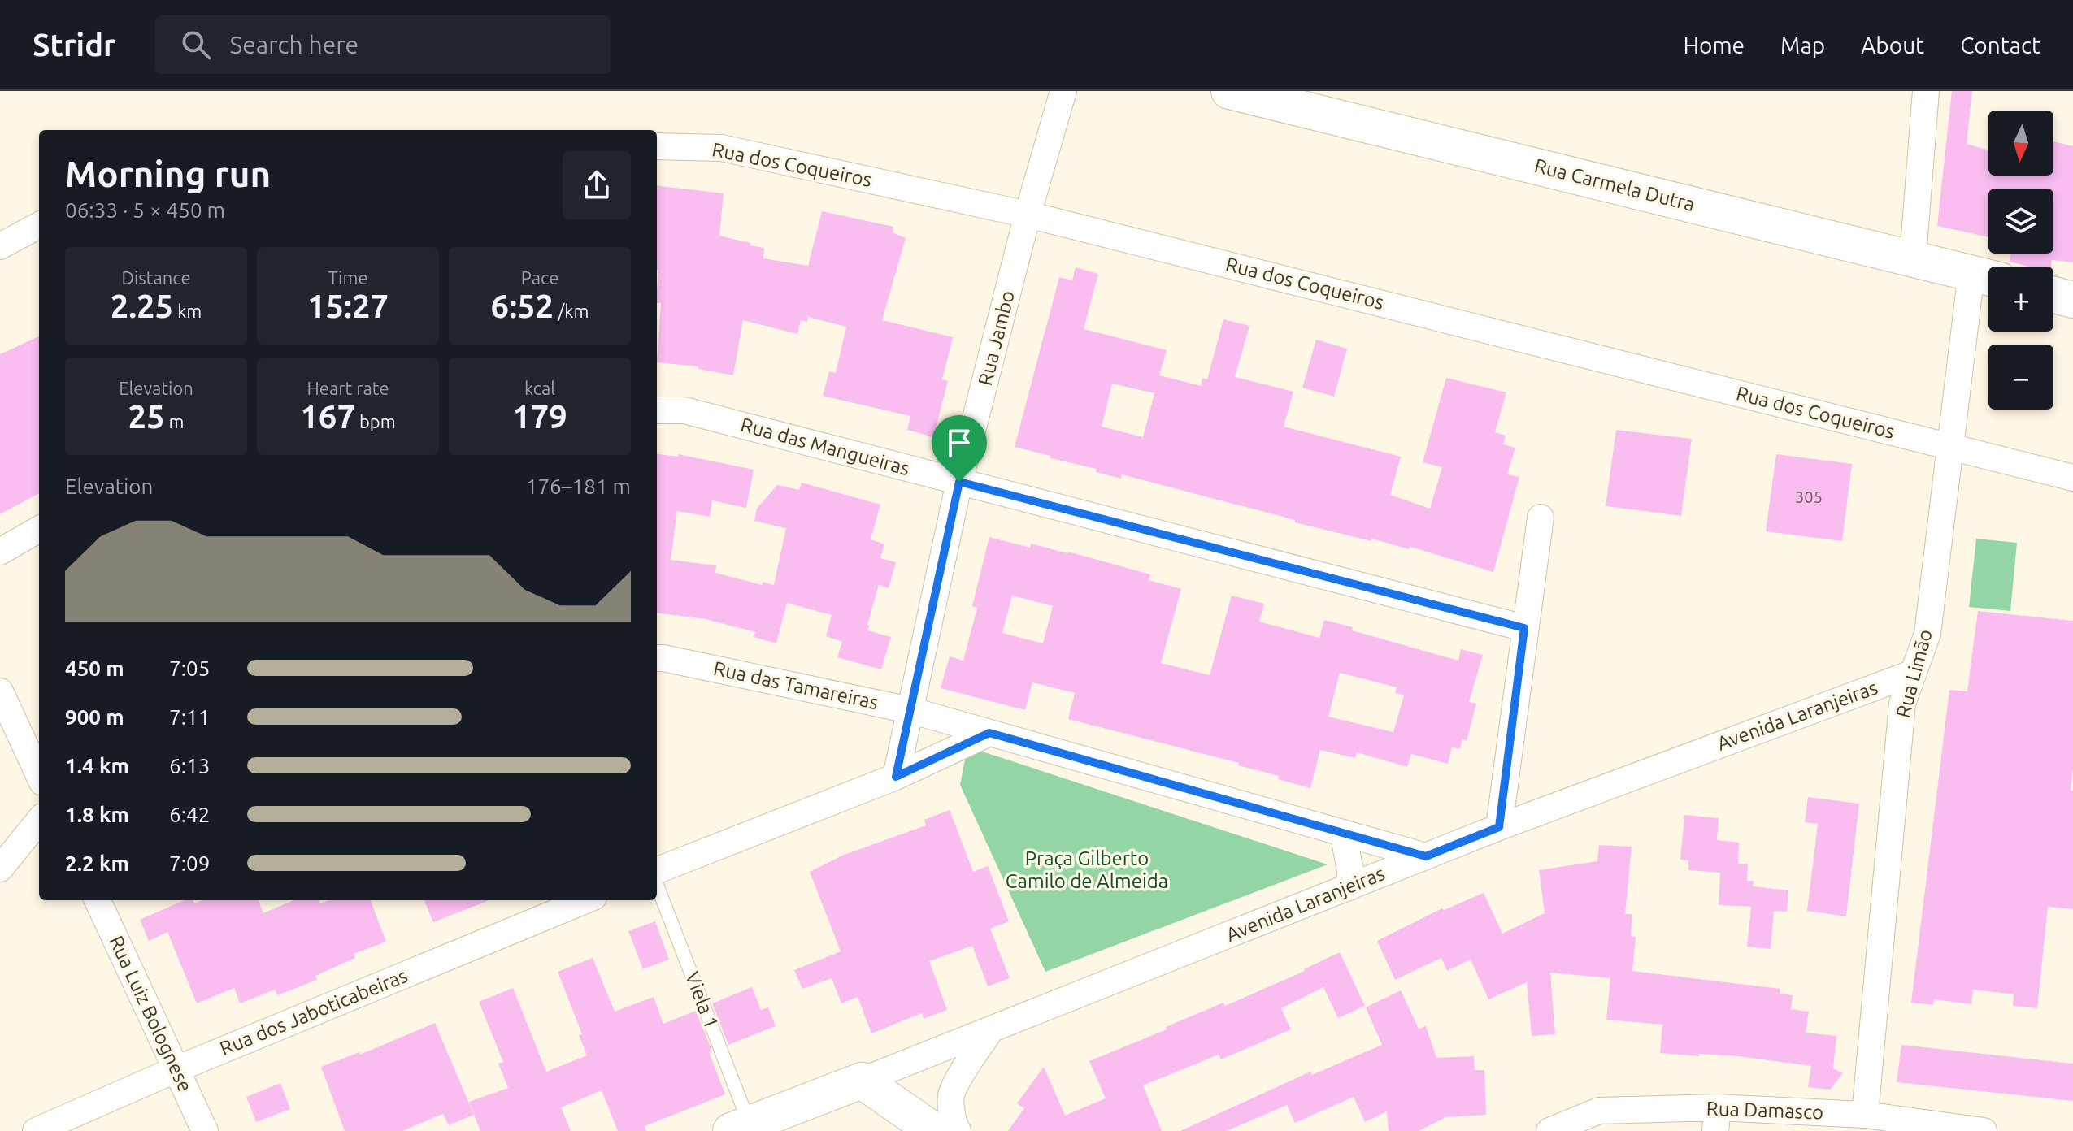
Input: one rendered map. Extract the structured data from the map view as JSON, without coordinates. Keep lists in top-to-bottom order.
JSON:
{
  "streets": {
    "main road": ["Rua Carmela Dutra", "Avenida Laranjeiras"],
    "street": [
      "Rua dos Coqueiros",
      "Rua Jambo",
      "Rua das Mangueiras",
      "Rua Limão",
      "Rua das Tamareiras",
      "Rua dos Jaboticabeiras",
      "Rua Luiz Bolognese",
      "Rua Damasco"
    ],
    "lane": ["Viela 1"]
  },
  "crossings": [
    ["Rua dos Coqueiros", "Rua Jambo"],
    ["Rua dos Coqueiros", "Rua Limão"],
    ["Rua Carmela Dutra", "Rua Limão"],
    ["Rua Jambo", "Rua das Mangueiras"],
    ["Rua Jambo", "Rua das Tamareiras"],
    ["Rua Limão", "Avenida Laranjeiras"],
    ["Rua Limão", "Rua Damasco"],
    ["Rua das Tamareiras", "Avenida Laranjeiras"],
    ["Avenida Laranjeiras", "Viela 1"],
    ["Rua dos Jaboticabeiras", "Rua Luiz Bolognese"]
  ],
  "parks": ["Praça Gilberto Camilo de Almeida"],
  "house_numbers": ["305"],
  "north": "bottom",
  "page": {
    "header": "Stridr",
    "search": "Search here",
    "nav": [
      "Home",
      "Map",
      "About",
      "Contact"
    ],
    "map_buttons": ["+", "−"],
    "heading": ["Morning run", "06:33 · 5 × 450 m"],
    "stats": [
      ["Distance", "2.25 km"],
      ["Time", "15:27"],
      ["Pace", "6:52 /km"],
      ["Elevation", "25 m"],
      ["Heart rate", "167 bpm"],
      ["kcal", "179"]
    ],
    "chart": ["Elevation", "176–181 m"],
    "list": [
      {
        "name": "450 m",
        "note": "7:05"
      },
      {
        "name": "900 m",
        "note": "7:11"
      },
      {
        "name": "1.4 km",
        "note": "6:13"
      },
      {
        "name": "1.8 km",
        "note": "6:42"
      },
      {
        "name": "2.2 km",
        "note": "7:09"
      }
    ]
  }
}
